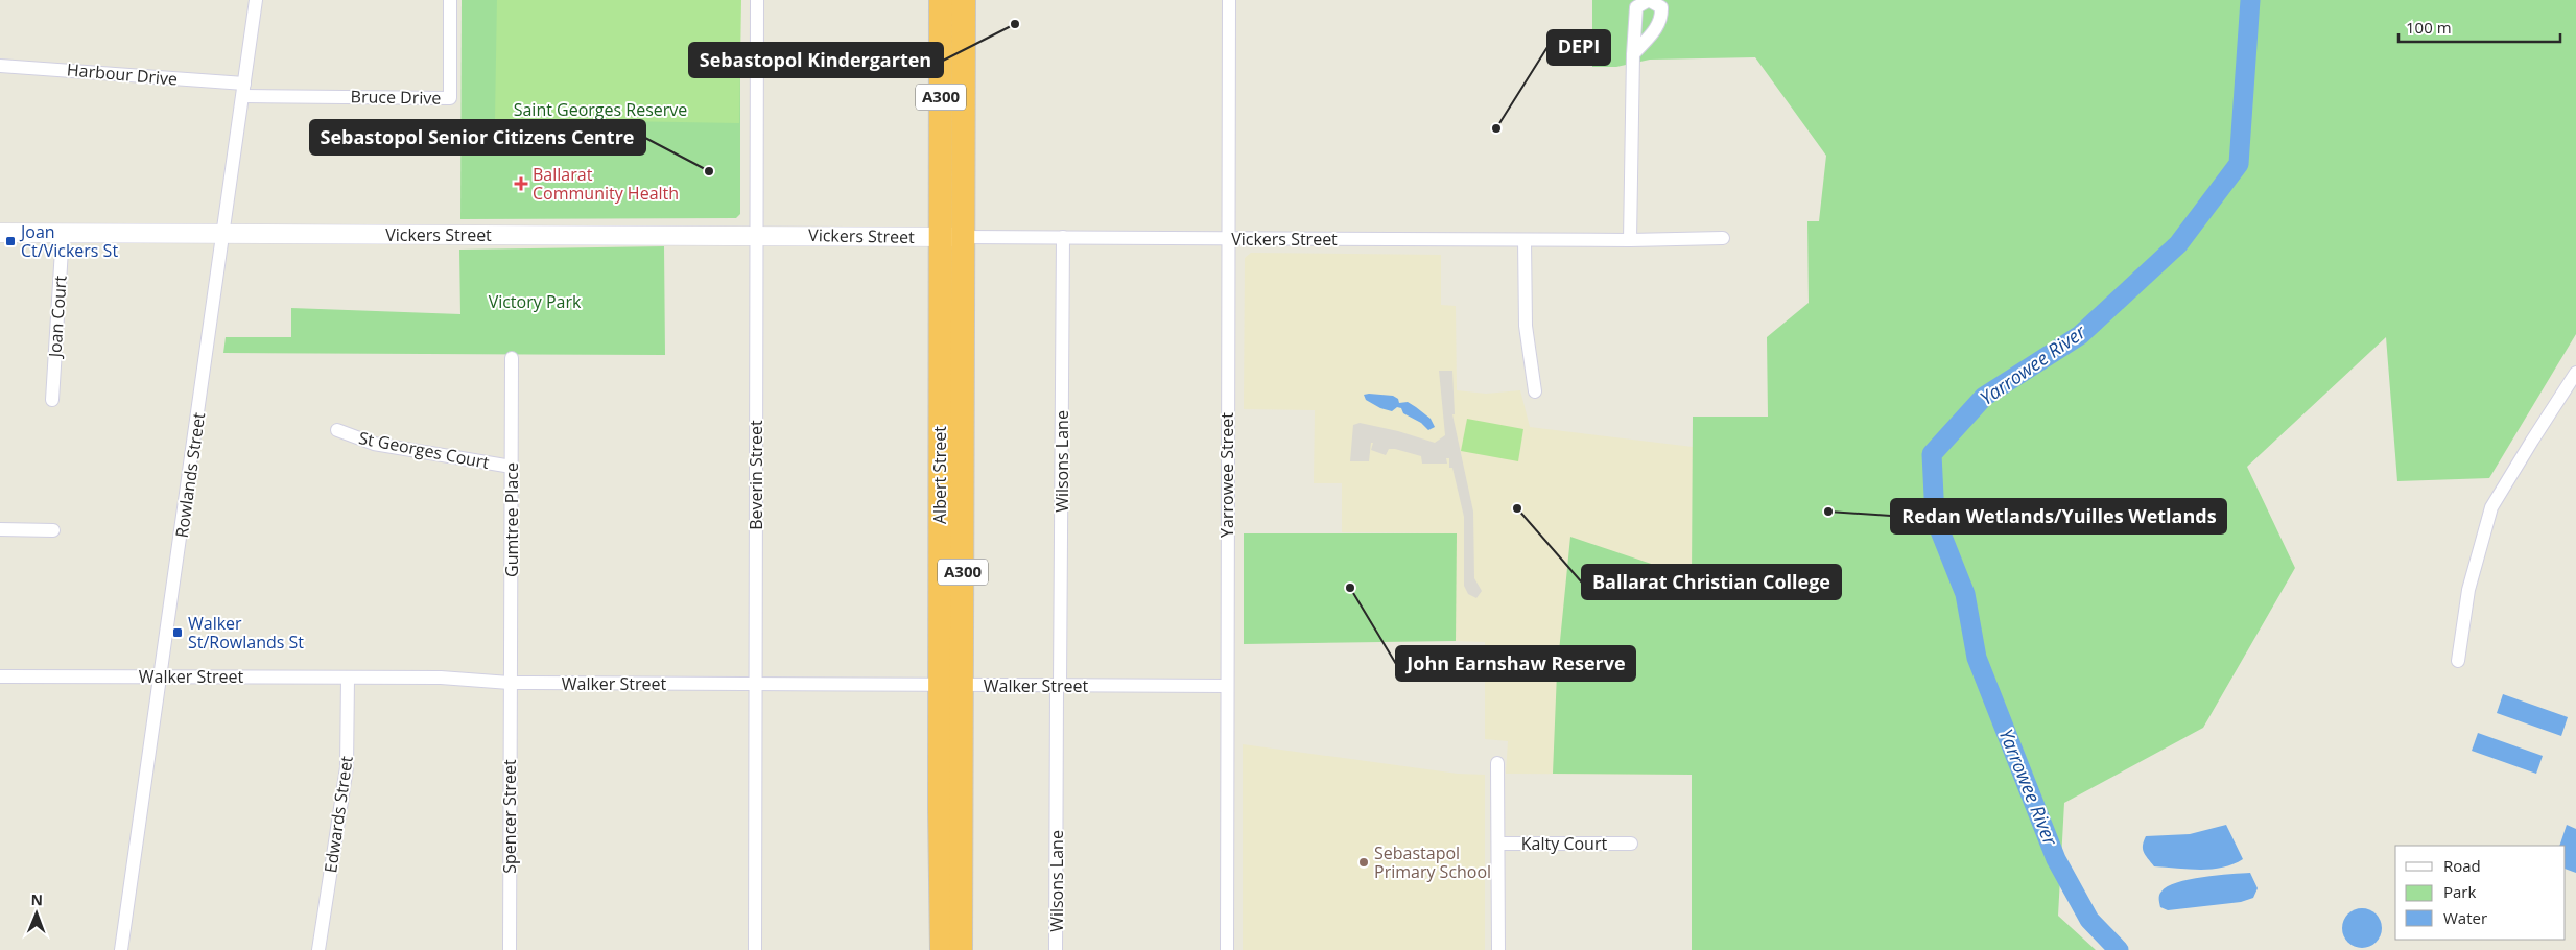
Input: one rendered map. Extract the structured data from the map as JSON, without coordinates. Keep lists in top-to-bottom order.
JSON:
{
  "streets": {
    "highway": ["A300", "Albert Street"],
    "street": [
      "Harbour Drive",
      "Bruce Drive",
      "Vickers Street",
      "Joan Court",
      "St Georges Court",
      "Wilsons Lane",
      "Rowlands Street",
      "Beverin Street",
      "Yarrowee Street",
      "Gumtree Place",
      "Walker Street",
      "Edwards Street",
      "Spencer Street",
      "Kalty Court"
    ]
  },
  "crossings": [
    ["Harbour Drive", "Bruce Drive"],
    ["Harbour Drive", "Rowlands Street"],
    ["Bruce Drive", "Rowlands Street"],
    ["Vickers Street", "Joan Court"],
    ["Vickers Street", "Wilsons Lane"],
    ["Vickers Street", "Rowlands Street"],
    ["Vickers Street", "Beverin Street"],
    ["Vickers Street", "Albert Street"],
    ["Vickers Street", "Yarrowee Street"],
    ["St Georges Court", "Gumtree Place"],
    ["Wilsons Lane", "Walker Street"],
    ["Rowlands Street", "Walker Street"],
    ["Beverin Street", "Walker Street"],
    ["Albert Street", "Walker Street"],
    ["Yarrowee Street", "Walker Street"],
    ["Gumtree Place", "Walker Street"],
    ["Gumtree Place", "Spencer Street"],
    ["Walker Street", "Edwards Street"],
    ["Walker Street", "Spencer Street"]
  ],
  "water": ["Yarrowee River"],
  "parks": ["Saint Georges Reserve", "Victory Park"],
  "places": {
    "other": [
      "Sebastopol Kindergarten",
      "DEPI",
      "Sebastopol Senior Citizens Centre",
      "Ballarat Christian College",
      "Redan Wetlands/Yuilles Wetlands",
      "John Earnshaw Reserve",
      "Sebastapol Primary School"
    ],
    "health": ["Ballarat Community Health"],
    "transit": ["Joan Ct/Vickers St", "Walker St/Rowlands St"]
  },
  "legend": ["Road", "Park", "Water"],
  "scale_bar": "100 m",
  "north": "top"
}
